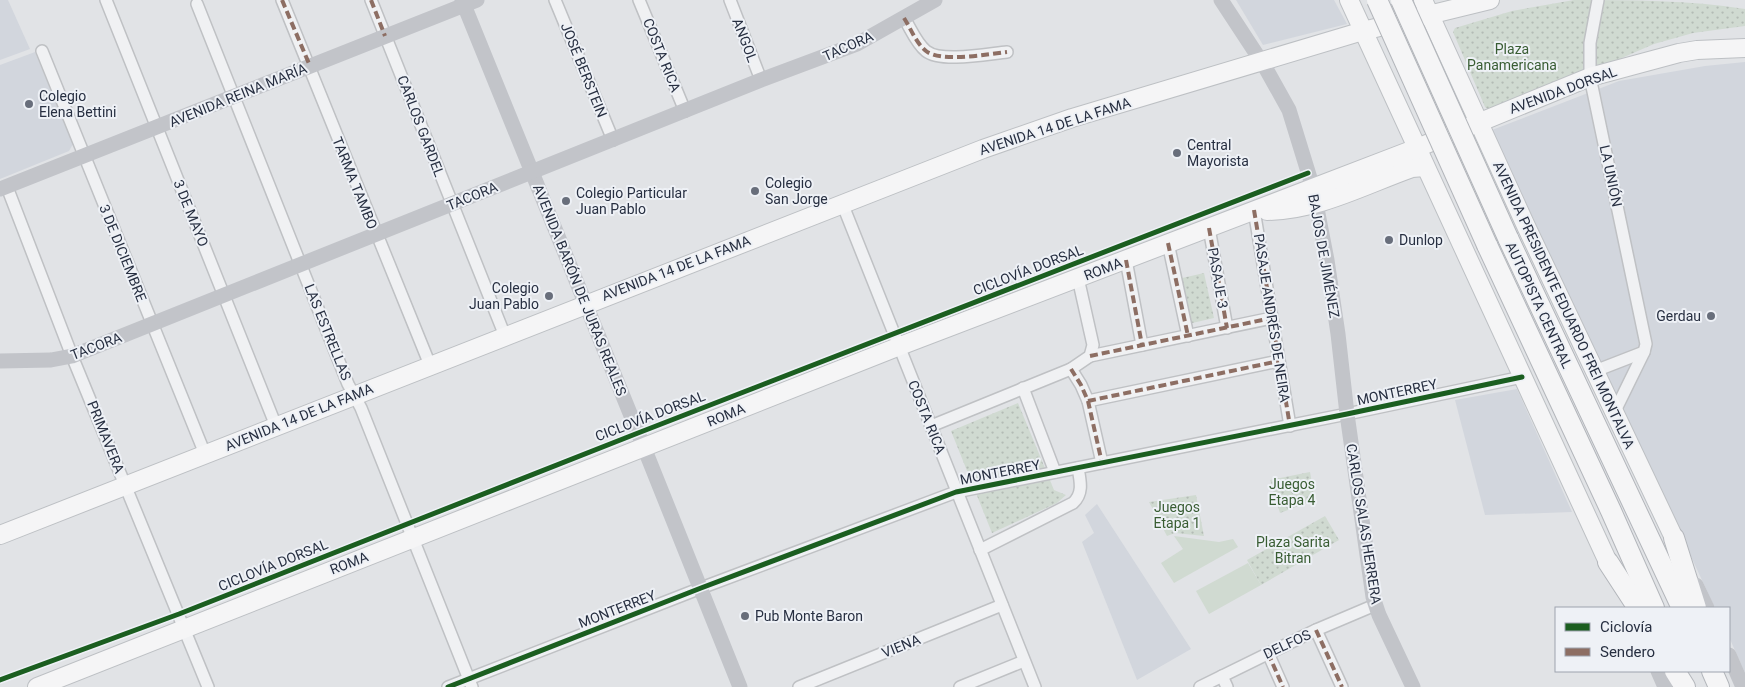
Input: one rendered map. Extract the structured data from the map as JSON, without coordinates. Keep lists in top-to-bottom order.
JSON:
{
  "streets": {
    "highway": ["AUTOPISTA CENTRAL"],
    "main road": [
      "AVENIDA DORSAL",
      "AVENIDA 14 DE LA FAMA",
      "ROMA",
      "AVENIDA PRESIDENTE EDUARDO FREI MONTALVA"
    ],
    "street": [
      "ANGOL",
      "TACORA",
      "COSTA RICA",
      "JOSÉ BERSTEIN",
      "AVENIDA REINA MARÍA",
      "CARLOS GARDEL",
      "LA UNIÓN",
      "TARMA TAMBO",
      "3 DE MAYO",
      "3 DE DICIEMBRE",
      "BAJOS DE JIMÉNEZ",
      "PASAJE 3",
      "AVENIDA BARÓN DE JURAS REALES",
      "PASAJE ANDRÉS DE NEIRA",
      "LAS ESTRELLAS",
      "MONTERREY",
      "PRIMAVERA",
      "CARLOS SALAS HERRERA",
      "DELFOS",
      "VIENA"
    ],
    "cycle path": ["CICLOVÍA DORSAL"]
  },
  "crossings": [
    ["ANGOL", "TACORA"],
    ["TACORA", "COSTA RICA"],
    ["TACORA", "JOSÉ BERSTEIN"],
    ["TACORA", "CARLOS GARDEL"],
    ["TACORA", "TARMA TAMBO"],
    ["TACORA", "3 DE MAYO"],
    ["TACORA", "3 DE DICIEMBRE"],
    ["TACORA", "AVENIDA BARÓN DE JURAS REALES"],
    ["TACORA", "LAS ESTRELLAS"],
    ["TACORA", "PRIMAVERA"],
    ["COSTA RICA", "AVENIDA 14 DE LA FAMA"],
    ["COSTA RICA", "ROMA"],
    ["COSTA RICA", "MONTERREY"],
    ["COSTA RICA", "VIENA"],
    ["AVENIDA DORSAL", "LA UNIÓN"],
    ["AVENIDA DORSAL", "ROMA"],
    ["AVENIDA DORSAL", "AVENIDA PRESIDENTE EDUARDO FREI MONTALVA"],
    ["AVENIDA REINA MARÍA", "CARLOS GARDEL"],
    ["AVENIDA REINA MARÍA", "TARMA TAMBO"],
    ["AVENIDA REINA MARÍA", "3 DE MAYO"],
    ["AVENIDA REINA MARÍA", "3 DE DICIEMBRE"],
    ["AVENIDA REINA MARÍA", "AVENIDA BARÓN DE JURAS REALES"],
    ["AVENIDA REINA MARÍA", "LAS ESTRELLAS"],
    ["AVENIDA REINA MARÍA", "PRIMAVERA"],
    ["CARLOS GARDEL", "AVENIDA 14 DE LA FAMA"],
    ["AVENIDA 14 DE LA FAMA", "TARMA TAMBO"],
    ["AVENIDA 14 DE LA FAMA", "3 DE MAYO"],
    ["AVENIDA 14 DE LA FAMA", "3 DE DICIEMBRE"],
    ["AVENIDA 14 DE LA FAMA", "BAJOS DE JIMÉNEZ"],
    ["AVENIDA 14 DE LA FAMA", "AVENIDA BARÓN DE JURAS REALES"],
    ["AVENIDA 14 DE LA FAMA", "LAS ESTRELLAS"],
    ["AVENIDA 14 DE LA FAMA", "PRIMAVERA"],
    ["LA UNIÓN", "AVENIDA PRESIDENTE EDUARDO FREI MONTALVA"],
    ["BAJOS DE JIMÉNEZ", "ROMA"],
    ["BAJOS DE JIMÉNEZ", "MONTERREY"],
    ["BAJOS DE JIMÉNEZ", "CARLOS SALAS HERRERA"],
    ["ROMA", "PASAJE 3"],
    ["ROMA", "AVENIDA BARÓN DE JURAS REALES"],
    ["ROMA", "PASAJE ANDRÉS DE NEIRA"],
    ["ROMA", "LAS ESTRELLAS"],
    ["ROMA", "PRIMAVERA"],
    ["AVENIDA BARÓN DE JURAS REALES", "MONTERREY"],
    ["PASAJE ANDRÉS DE NEIRA", "MONTERREY"],
    ["LAS ESTRELLAS", "MONTERREY"],
    ["MONTERREY", "CARLOS SALAS HERRERA"],
    ["CARLOS SALAS HERRERA", "DELFOS"]
  ],
  "parks": [
    "Plaza Panamericana",
    "Juegos Etapa 4",
    "Juegos Etapa 1",
    "Plaza Sarita Bitran"
  ],
  "places": [
    "Colegio Elena Bettini",
    "Central Mayorista",
    "Colegio San Jorge",
    "Colegio Particular Juan Pablo",
    "Dunlop",
    "Colegio Juan Pablo",
    "Gerdau",
    "Pub Monte Baron"
  ],
  "legend": ["Ciclovía", "Sendero"]
}
